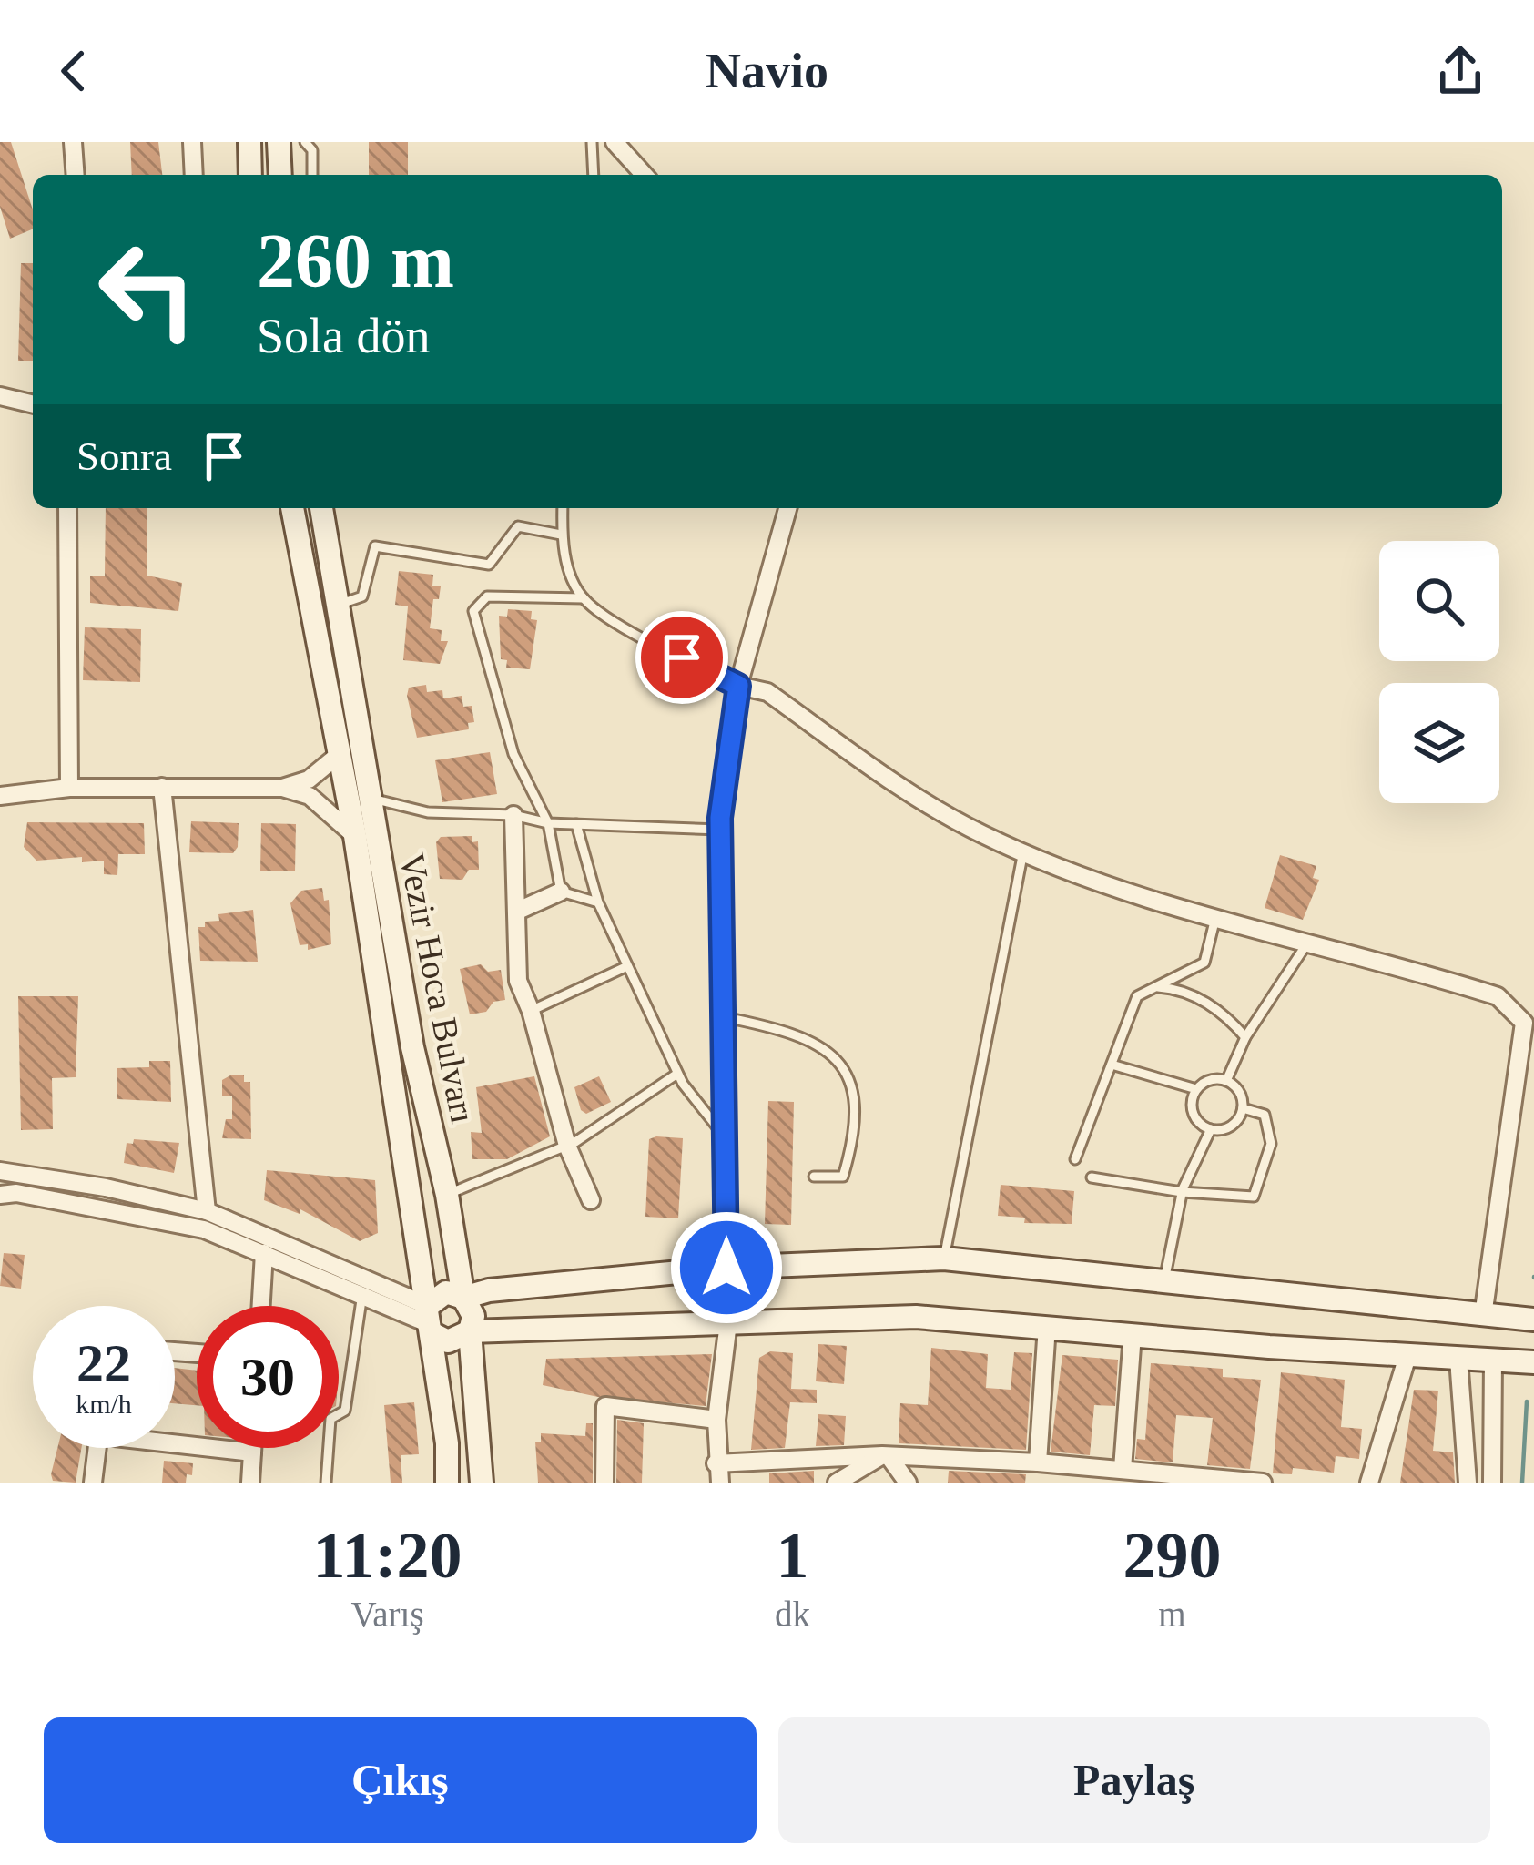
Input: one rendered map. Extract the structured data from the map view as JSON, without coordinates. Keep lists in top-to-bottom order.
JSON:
{
  "streets": {
    "main road": ["Vezir Hoca Bulvarı"]
  },
  "page": {
    "header": "Navio",
    "turn": ["260 m", "Sola dön"],
    "then": "Sonra",
    "speed": "22 km/h",
    "limit": "30",
    "eta": [
      "11:20",
      "Varış",
      "1",
      "dk",
      "290",
      "m"
    ],
    "buttons": ["Çıkış", "Paylaş"]
  }
}
